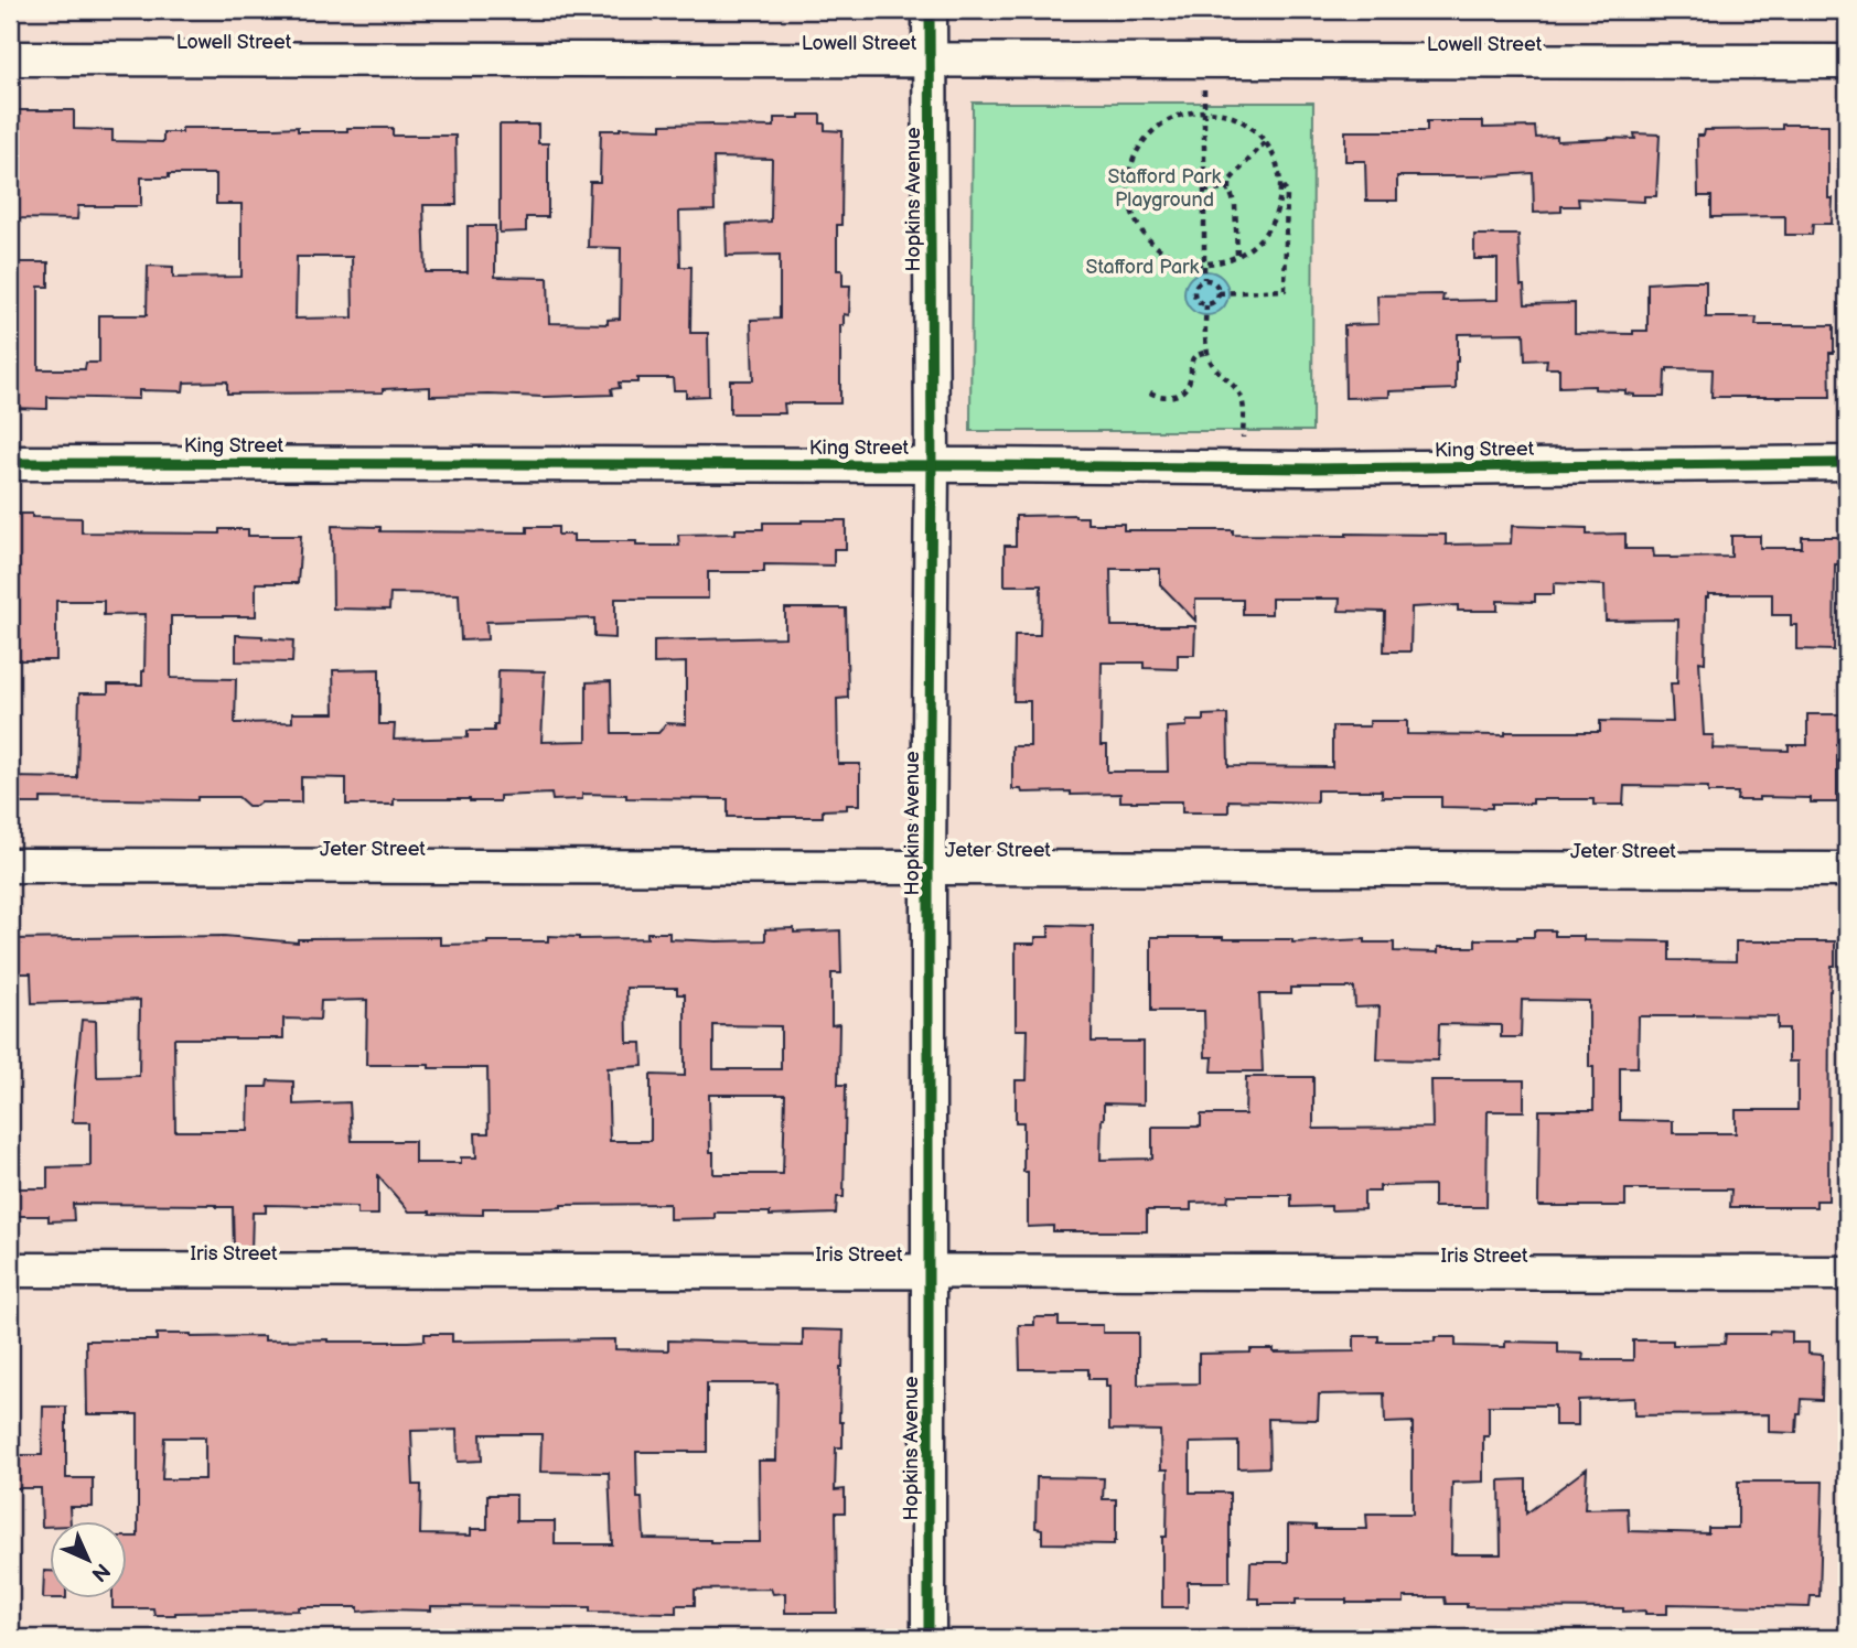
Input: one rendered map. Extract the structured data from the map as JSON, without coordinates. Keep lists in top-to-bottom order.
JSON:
{
  "streets": {
    "street": [
      "Lowell Street",
      "Hopkins Avenue",
      "King Street",
      "Jeter Street",
      "Iris Street"
    ]
  },
  "crossings": [
    ["Lowell Street", "Hopkins Avenue"],
    ["Hopkins Avenue", "King Street"],
    ["Hopkins Avenue", "Jeter Street"],
    ["Hopkins Avenue", "Iris Street"]
  ],
  "parks": ["Stafford Park Playground", "Stafford Park"],
  "north": "bottom right"
}
